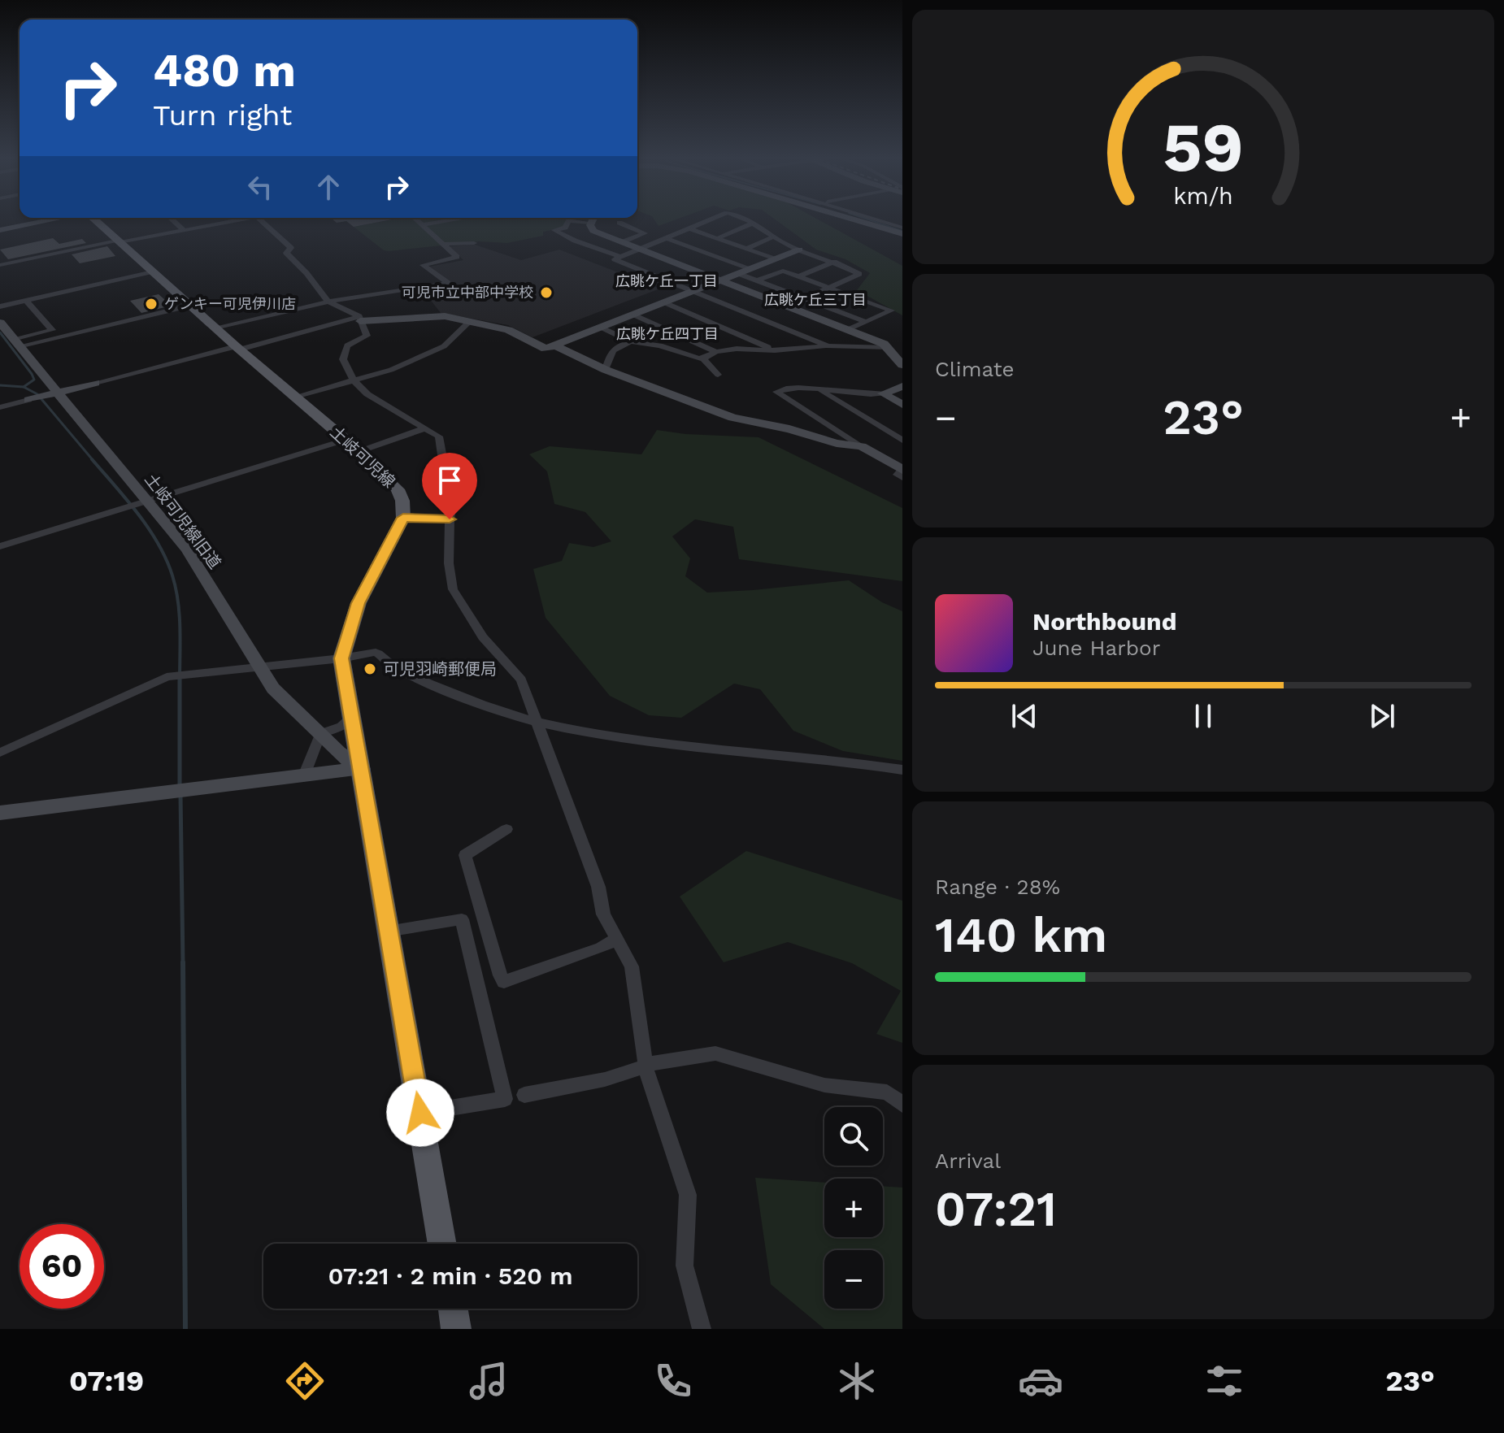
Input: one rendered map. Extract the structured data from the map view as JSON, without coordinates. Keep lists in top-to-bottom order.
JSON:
{
  "streets": {
    "main road": ["土岐可児線"],
    "street": ["土岐可児線旧道"]
  },
  "districts": ["広眺ケ丘一丁目", "広眺ケ丘三丁目", "広眺ケ丘四丁目"],
  "places": ["可児市立中部中学校", "ゲンキー可児伊川店", "可児羽崎郵便局"],
  "page": {
    "turn": ["480 m", "Turn right"],
    "tile": [
      "Climate",
      ["Range · 28%", "140 km"],
      ["Arrival", "07:21"]
    ],
    "heat": ["−", "23°", "+"],
    "song": ["Northbound", "June Harbor"],
    "map_buttons": ["+", "−"],
    "limit": "60",
    "trip": "07:21 · 2 min · 520 m",
    "tabs": ["07:19", "23°"],
    "gauge": ["59", "km/h"]
  }
}
